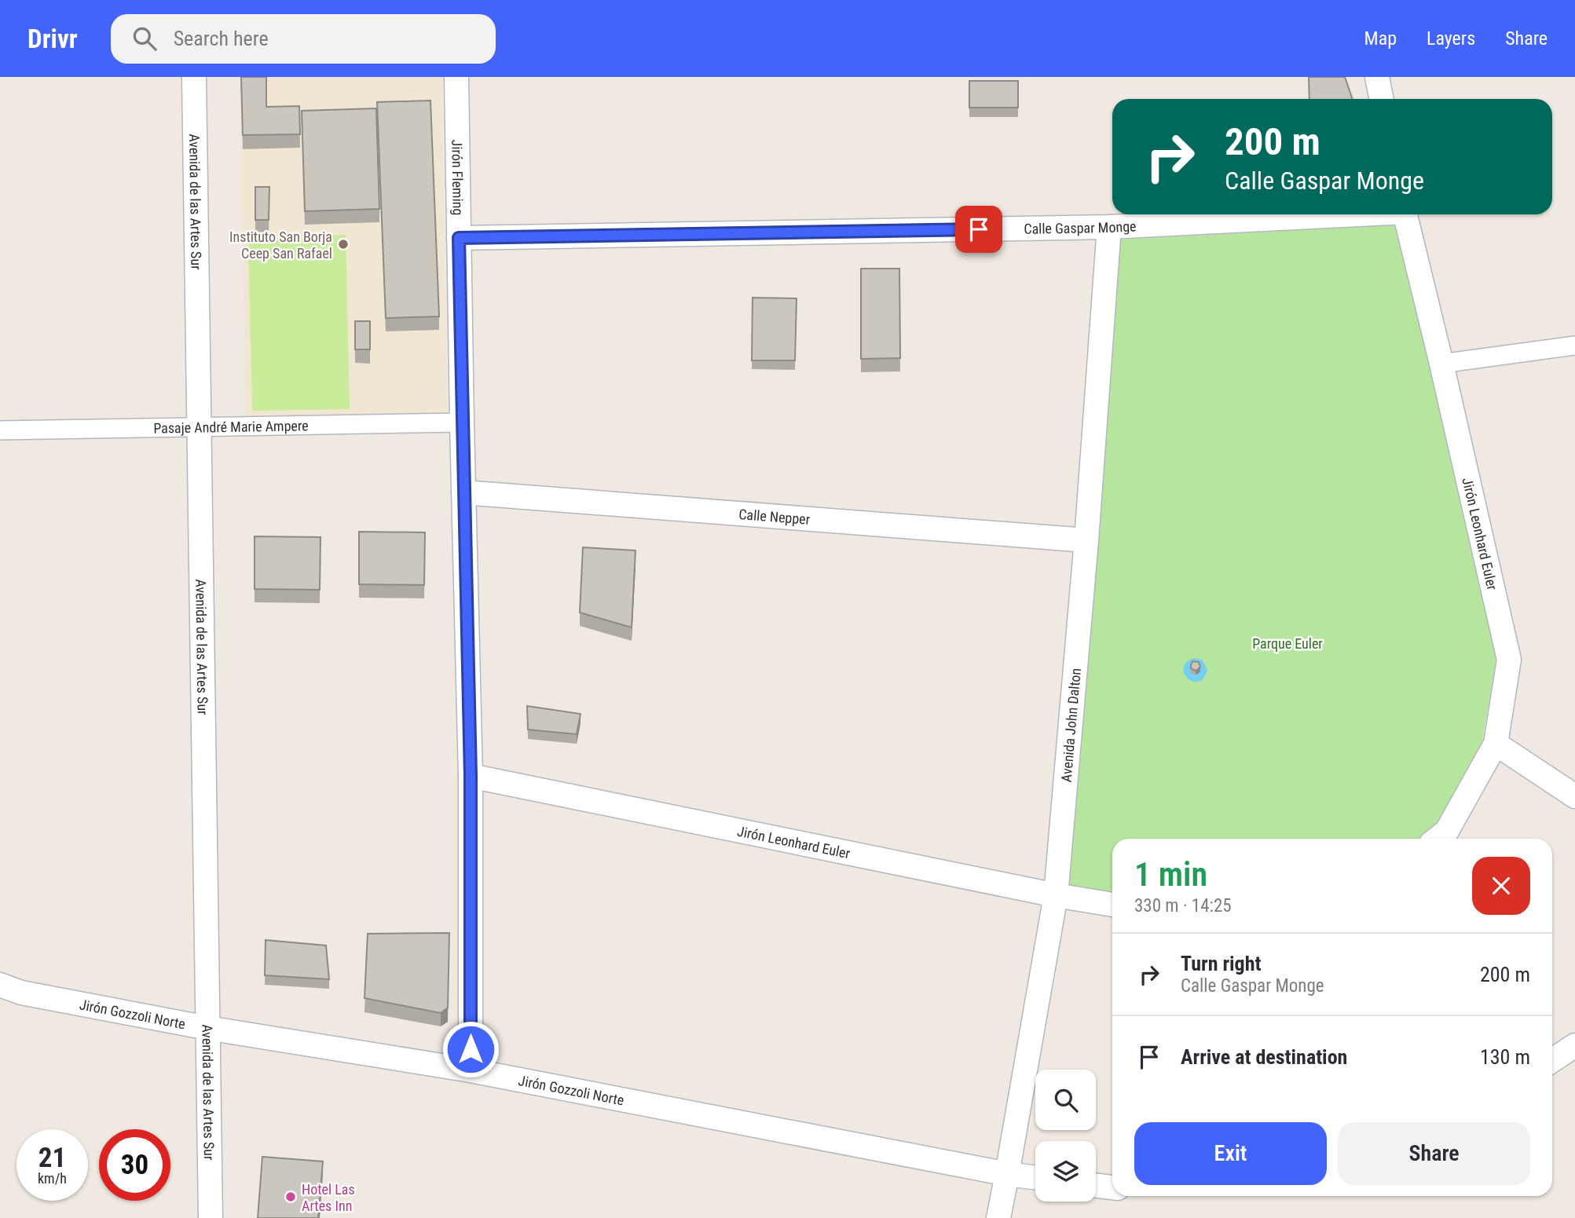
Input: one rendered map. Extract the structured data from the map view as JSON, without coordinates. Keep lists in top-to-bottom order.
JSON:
{
  "streets": {
    "street": [
      "Jirón Fleming",
      "Avenida de las Artes Sur",
      "Calle Gaspar Monge",
      "Pasaje André Marie Ampere",
      "Calle Nepper",
      "Jirón Leonhard Euler",
      "Avenida John Dalton",
      "Jirón Gozzoli Norte"
    ]
  },
  "crossings": [
    ["Jirón Fleming", "Calle Gaspar Monge"],
    ["Jirón Fleming", "Pasaje André Marie Ampere"],
    ["Jirón Fleming", "Calle Nepper"],
    ["Jirón Fleming", "Jirón Leonhard Euler"],
    ["Jirón Fleming", "Jirón Gozzoli Norte"],
    ["Avenida de las Artes Sur", "Pasaje André Marie Ampere"],
    ["Avenida de las Artes Sur", "Jirón Gozzoli Norte"],
    ["Calle Gaspar Monge", "Avenida John Dalton"],
    ["Calle Nepper", "Avenida John Dalton"],
    ["Jirón Leonhard Euler", "Avenida John Dalton"],
    ["Avenida John Dalton", "Jirón Gozzoli Norte"]
  ],
  "parks": ["Parque Euler"],
  "places": ["Instituto San Borja Ceep San Rafael", "Hotel Las Artes Inn"],
  "page": {
    "header": "Drivr",
    "search": "Search here",
    "nav": ["Map", "Layers", "Share"],
    "turn": ["200 m", "Calle Gaspar Monge"],
    "heading": ["1 min", "330 m · 14:25"],
    "list": [
      {
        "name": "Turn right",
        "note": "Calle Gaspar Monge",
        "value": "200 m"
      },
      {
        "name": "Arrive at destination",
        "value": "130 m"
      }
    ],
    "buttons": ["Exit", "Share"],
    "speed": "21 km/h",
    "limit": "30"
  }
}
